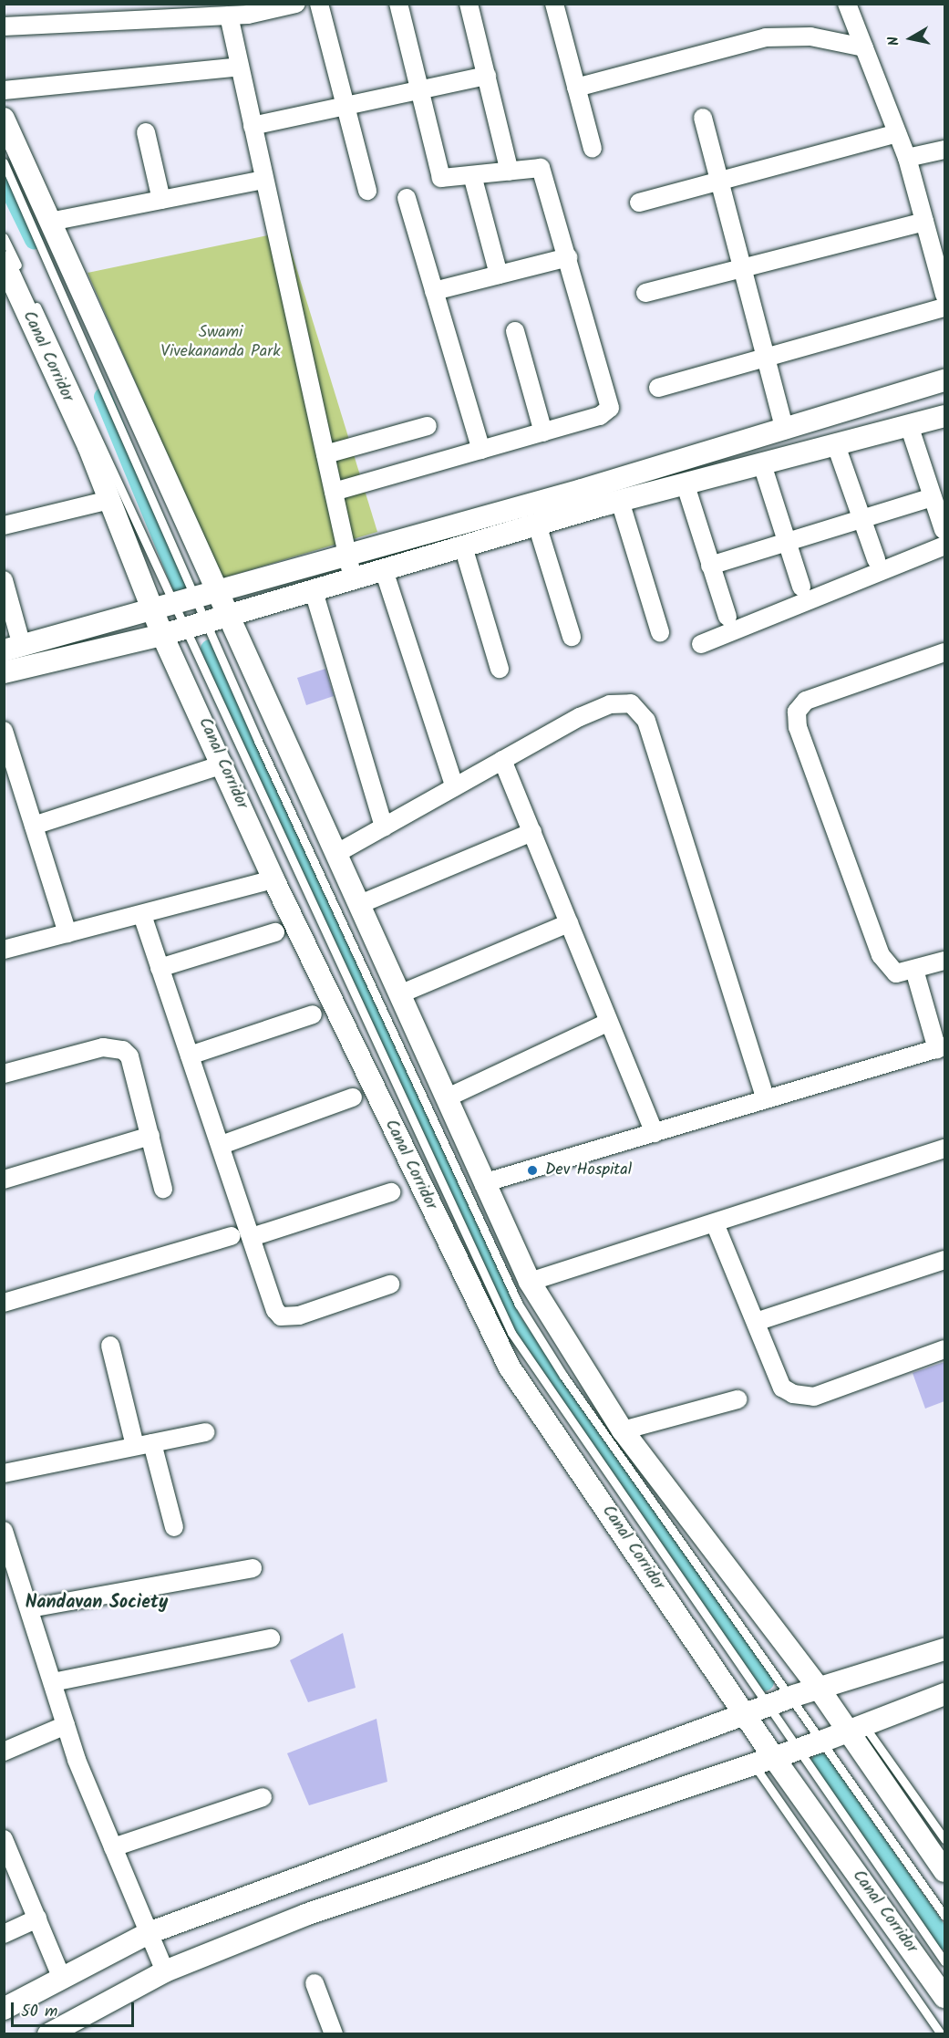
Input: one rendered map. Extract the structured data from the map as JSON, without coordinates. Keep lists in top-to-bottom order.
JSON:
{
  "streets": {
    "street": ["Canal Corridor"]
  },
  "districts": ["Nandavan Society"],
  "parks": ["Swami Vivekananda Park"],
  "places": ["Dev Hospital"],
  "scale_bar": "50 m",
  "north": "left"
}
